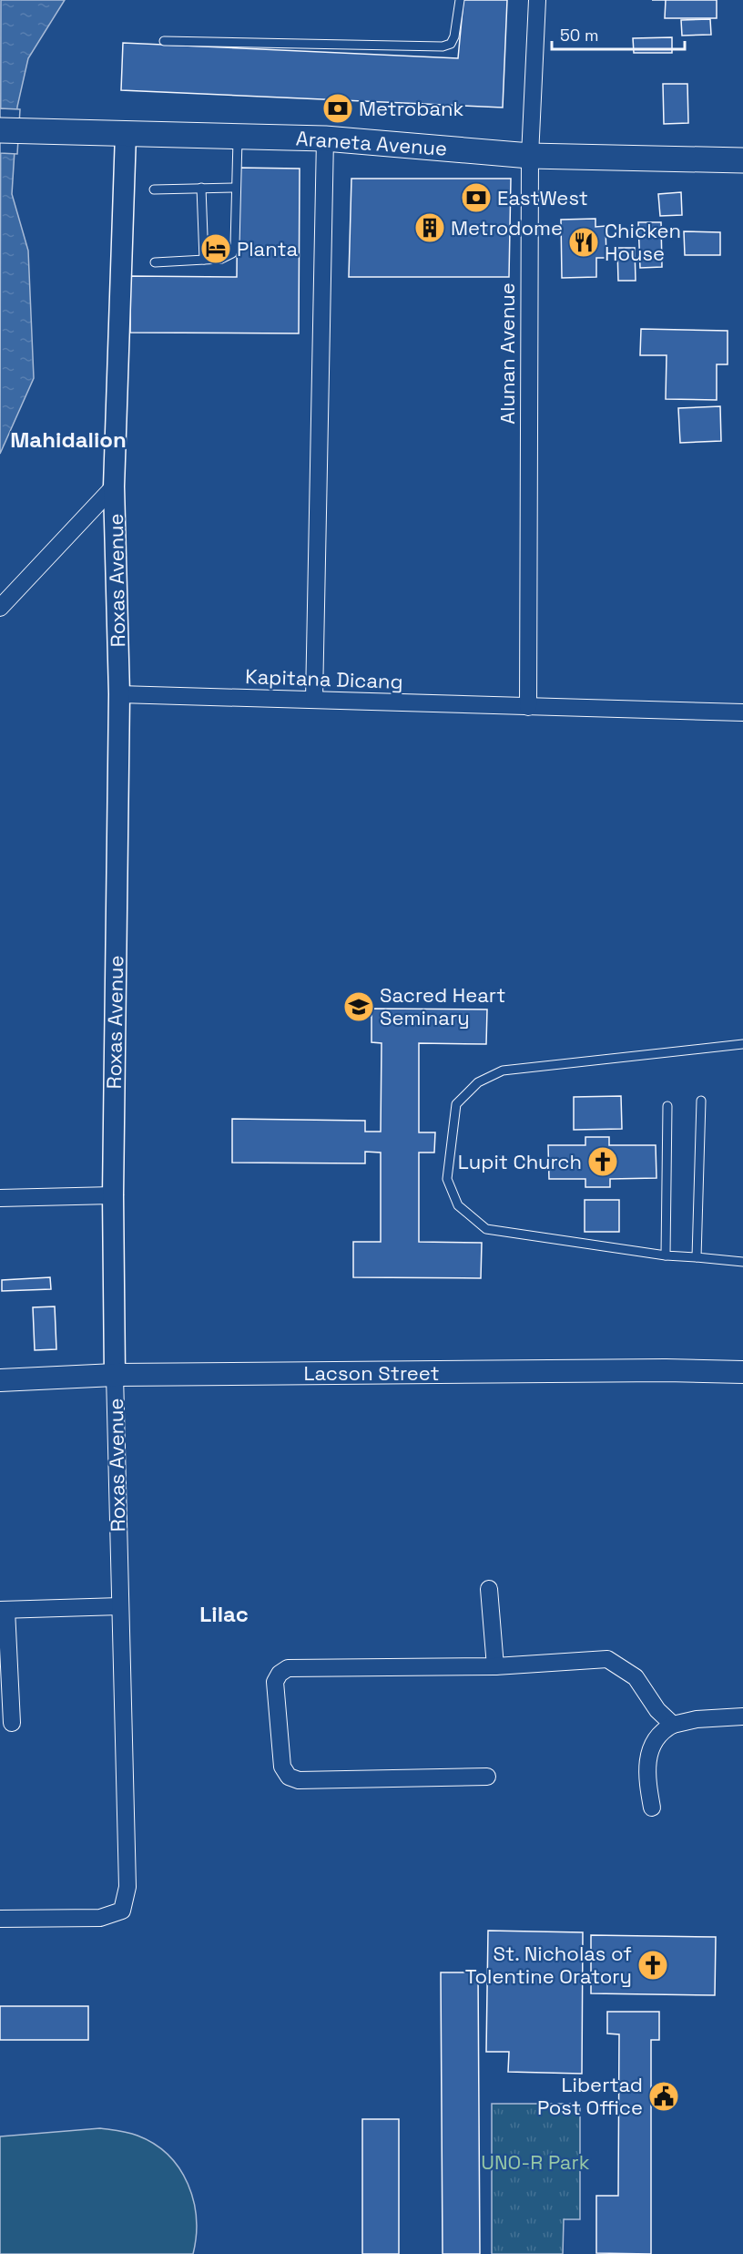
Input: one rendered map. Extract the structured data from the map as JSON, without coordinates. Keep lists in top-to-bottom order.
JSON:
{
  "streets": {
    "main road": ["Araneta Avenue", "Lacson Street"],
    "street": ["Alunan Avenue", "Roxas Avenue", "Kapitana Dicang"]
  },
  "crossings": [
    ["Araneta Avenue", "Alunan Avenue"],
    ["Araneta Avenue", "Roxas Avenue"],
    ["Alunan Avenue", "Kapitana Dicang"],
    ["Roxas Avenue", "Kapitana Dicang"],
    ["Roxas Avenue", "Lacson Street"]
  ],
  "districts": ["Mahidalion", "Lilac"],
  "parks": ["UNO-R Park"],
  "places": {
    "bank": ["Metrobank", "EastWest"],
    "building": ["Metrodome"],
    "restaurant": ["Chicken House"],
    "hotel": ["Planta"],
    "school or university": ["Sacred Heart Seminary"],
    "church": ["Lupit Church", "St. Nicholas of Tolentine Oratory"],
    "public building": ["Libertad Post Office"]
  },
  "scale_bar": "50 m"
}
